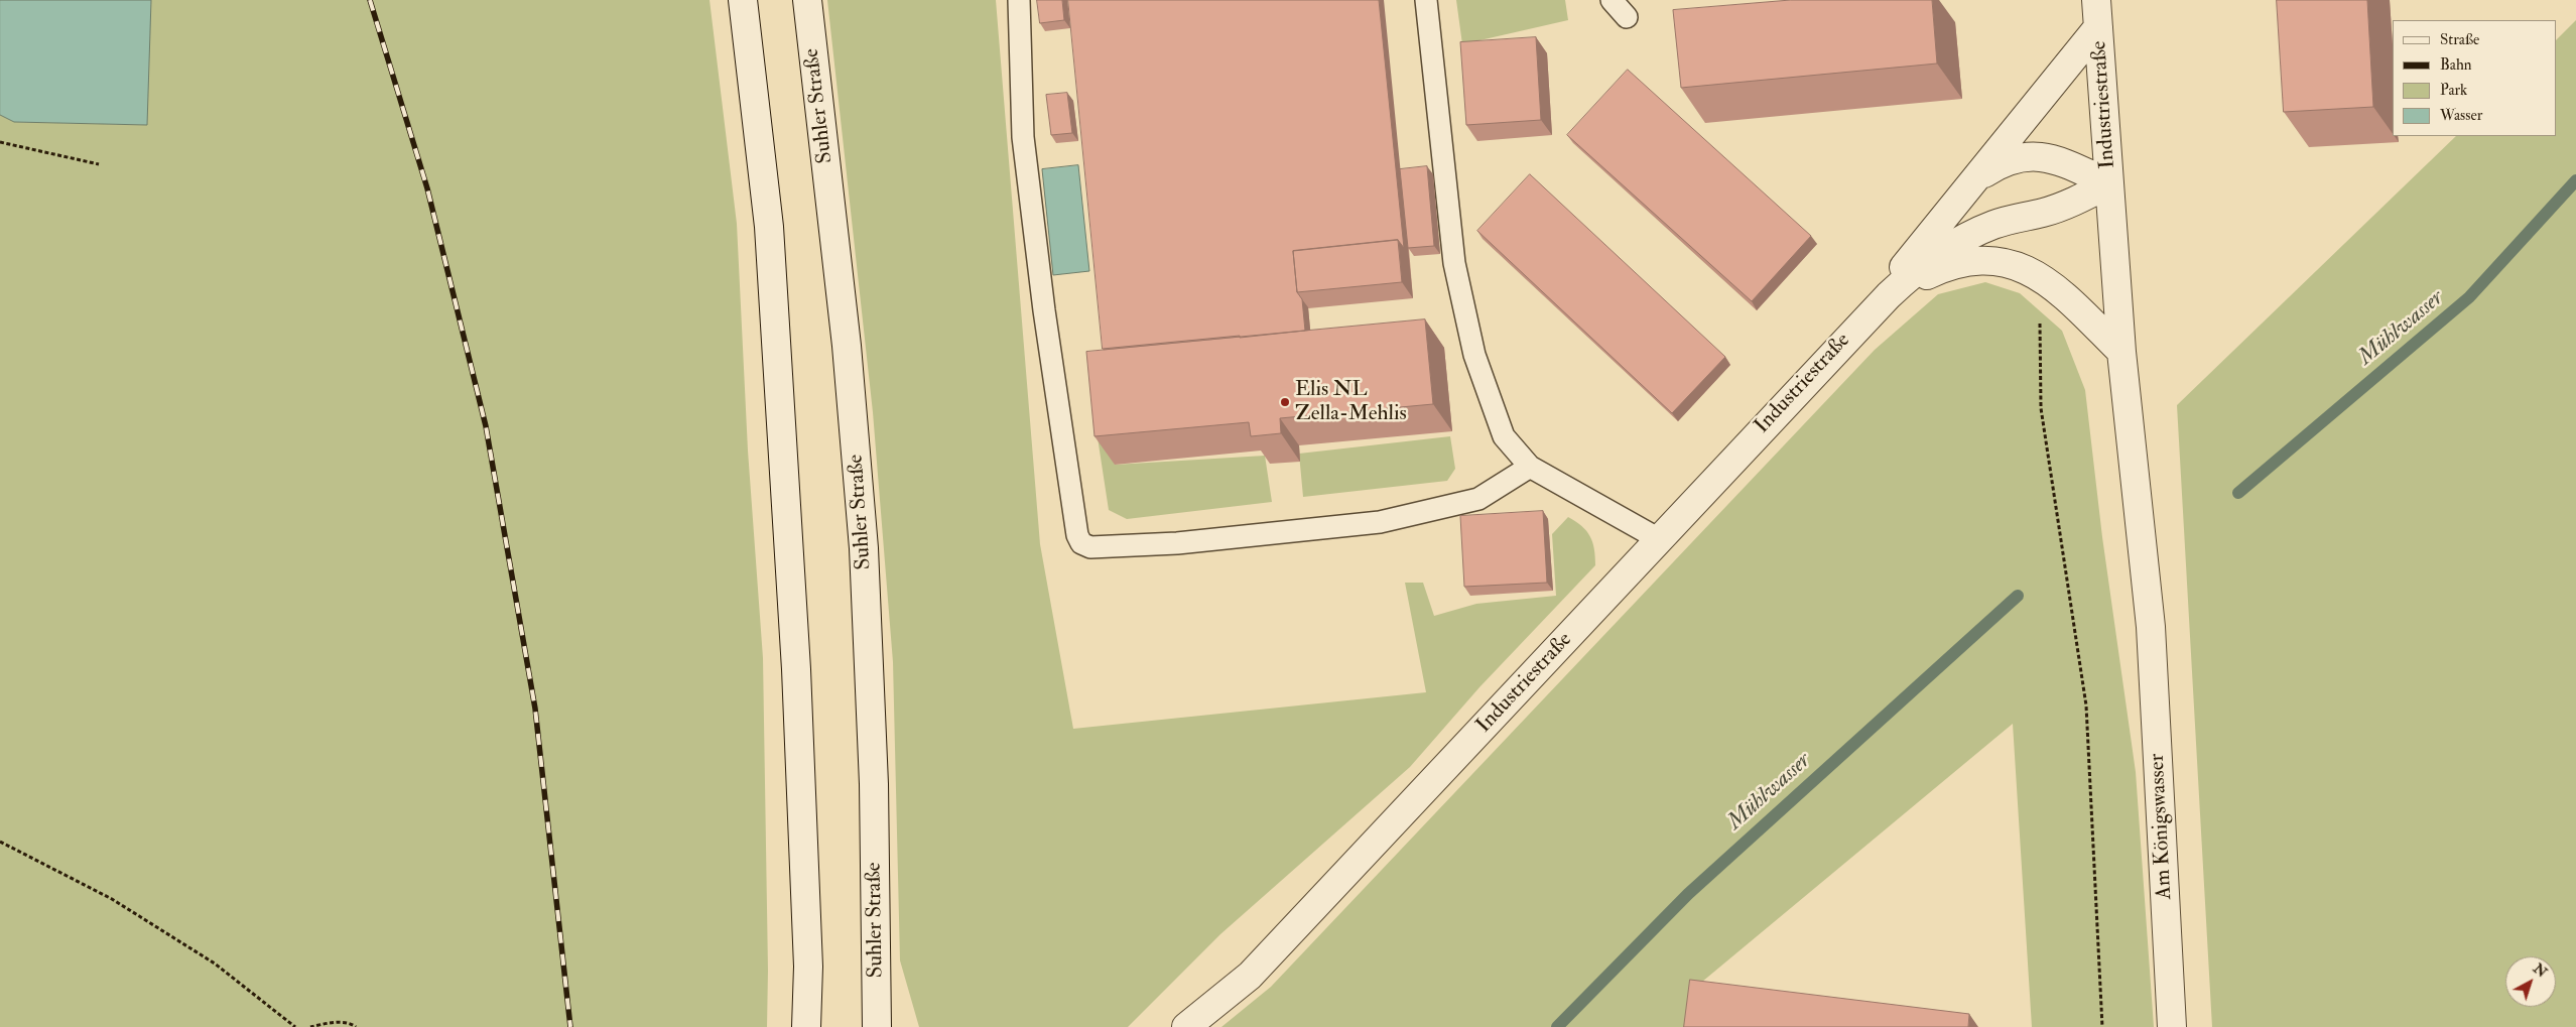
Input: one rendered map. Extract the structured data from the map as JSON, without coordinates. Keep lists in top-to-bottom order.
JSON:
{
  "streets": {
    "street": ["Industriestraße", "Suhler Straße", "Am Königswasser"]
  },
  "crossings": [
    ["Industriestraße", "Am Königswasser"]
  ],
  "water": ["Mühlwasser"],
  "places": ["Elis NL Zella-Mehlis"],
  "legend": [
    "Straße",
    "Bahn",
    "Park",
    "Wasser"
  ],
  "north": "top right"
}
